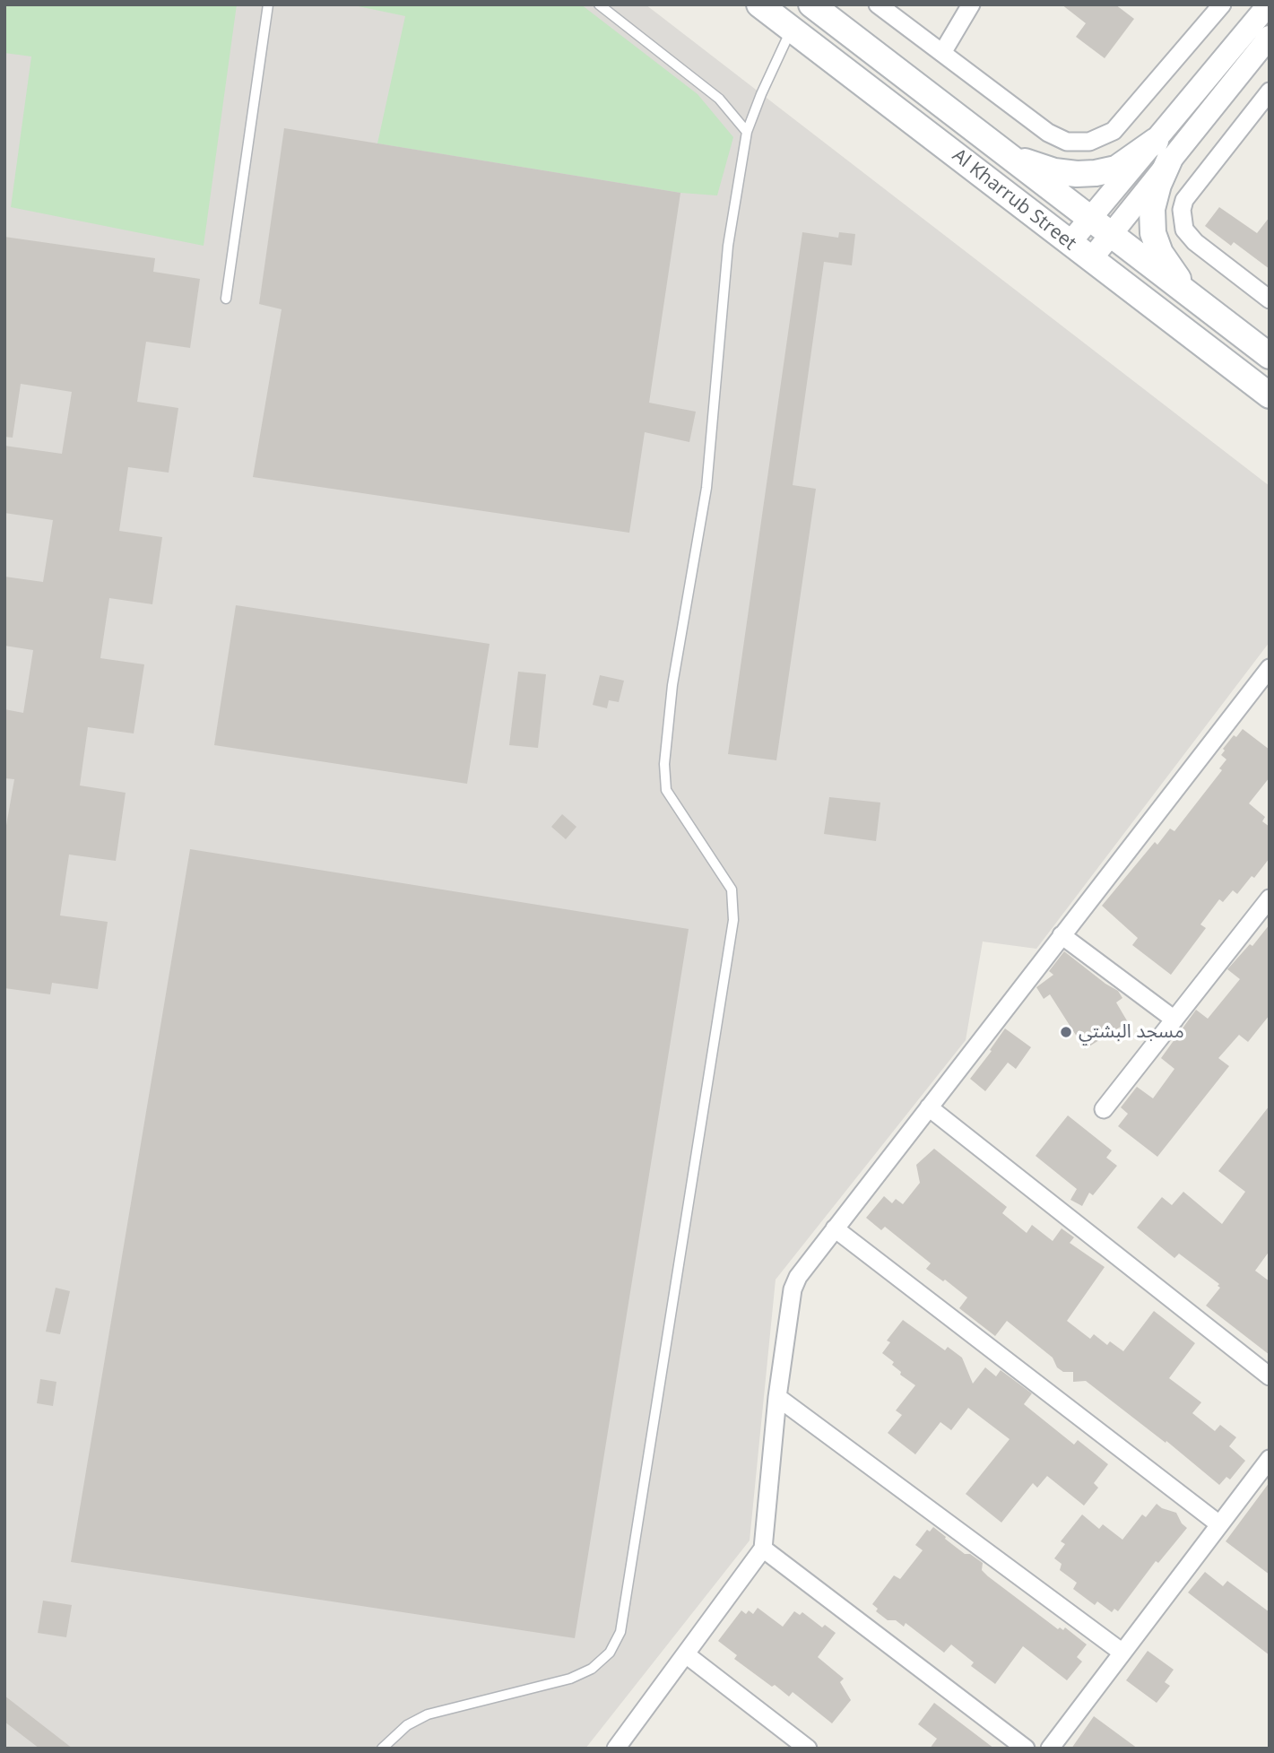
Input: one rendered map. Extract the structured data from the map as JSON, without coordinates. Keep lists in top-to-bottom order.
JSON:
{
  "streets": {
    "main road": ["Al Kharrub Street"]
  },
  "places": ["مسجد البشتي"]
}
